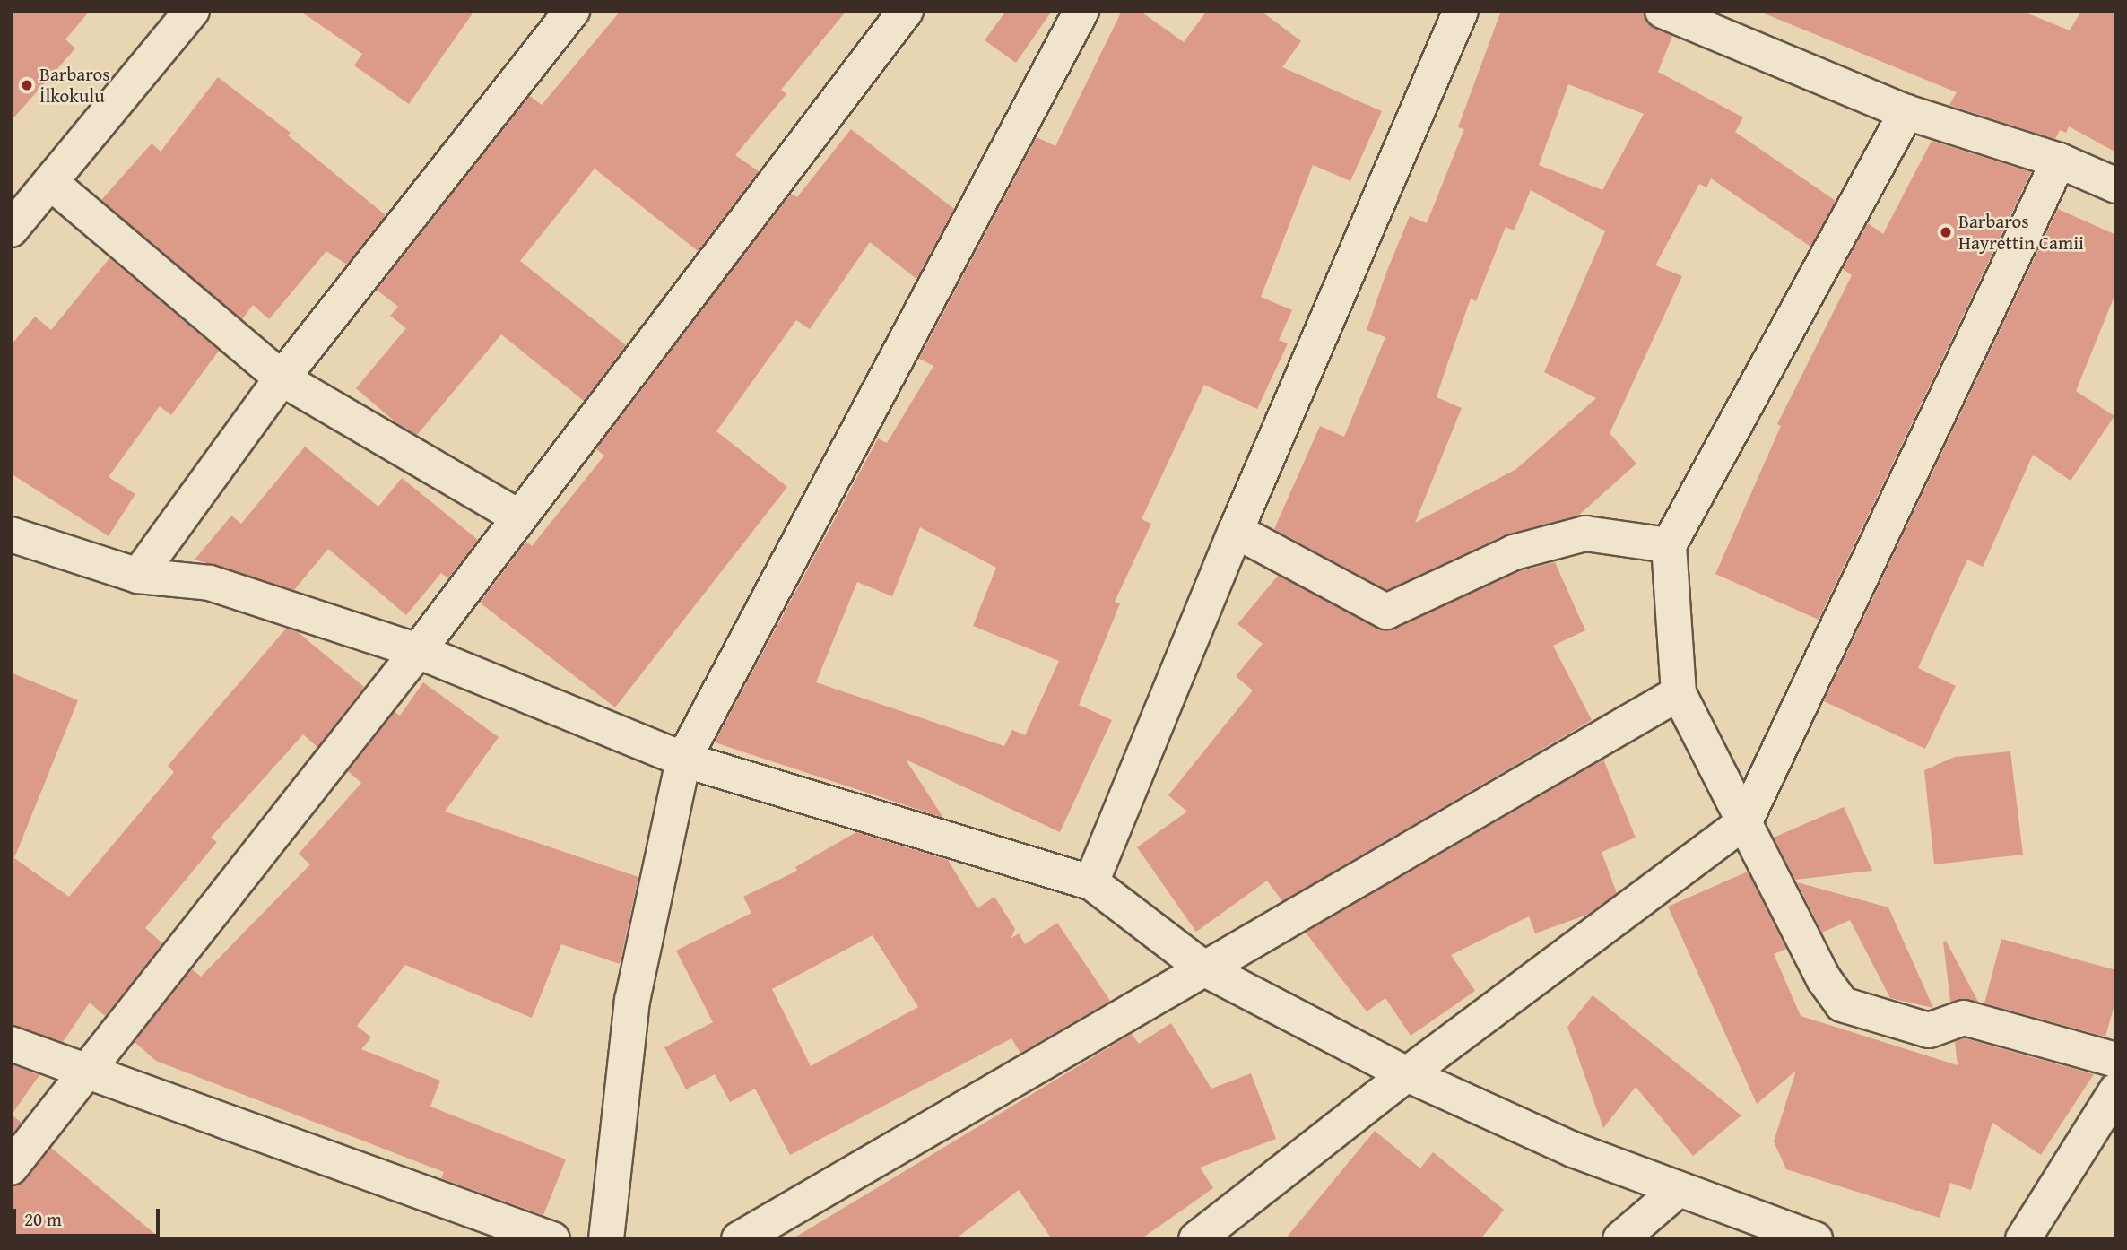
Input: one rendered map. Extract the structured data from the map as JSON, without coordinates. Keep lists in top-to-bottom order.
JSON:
{
  "places": ["Barbaros İlkokulu", "Barbaros Hayrettin Camii"],
  "scale_bar": "20 m"
}
